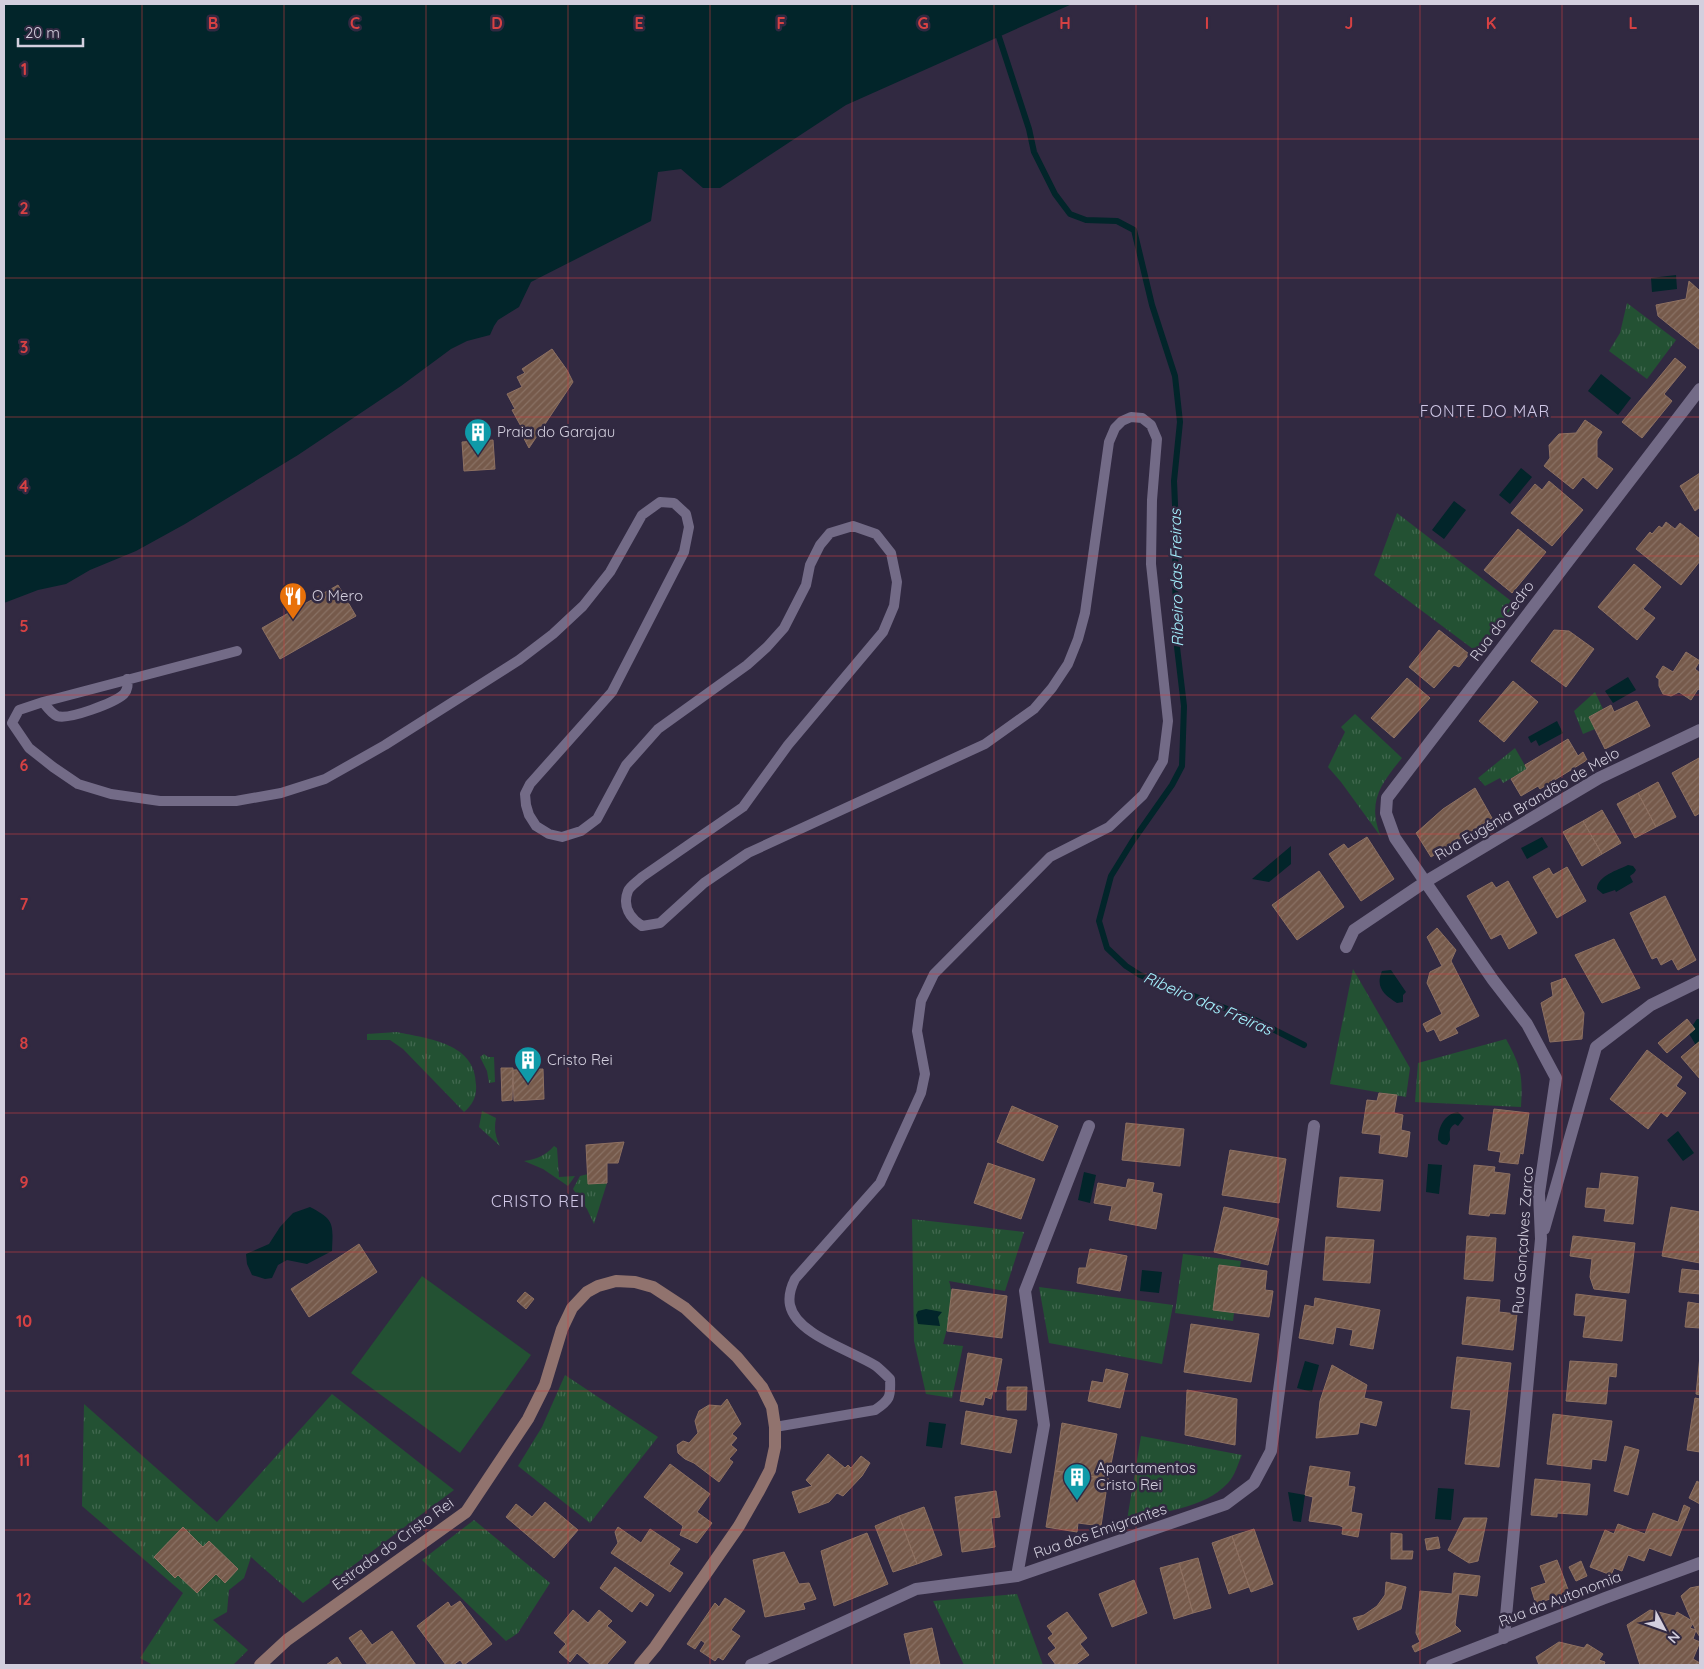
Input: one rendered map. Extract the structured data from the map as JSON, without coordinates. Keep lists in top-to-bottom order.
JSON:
{
  "streets": {
    "street": [
      "Rua do Cedro",
      "Rua Eugénia Brandão de Melo",
      "Rua Gonçalves Zarco",
      "Rua dos Emigrantes",
      "Estrada do Cristo Rei",
      "Rua da Autonomia"
    ]
  },
  "crossings": [
    ["Rua do Cedro", "Rua Eugénia Brandão de Melo"],
    ["Rua do Cedro", "Rua Gonçalves Zarco"],
    ["Rua Eugénia Brandão de Melo", "Rua Gonçalves Zarco"],
    ["Rua Gonçalves Zarco", "Rua da Autonomia"]
  ],
  "districts": ["FONTE DO MAR", "CRISTO REI"],
  "water": ["Ribeiro das Freiras"],
  "places": {
    "building": ["Praia do Garajau", "Cristo Rei", "Apartamentos Cristo Rei"],
    "restaurant": ["O Mero"]
  },
  "scale_bar": "20 m",
  "north": "bottom right",
  "grid": {
    "columns": [
      "B",
      "C",
      "D",
      "E",
      "F",
      "G",
      "H",
      "I",
      "J",
      "K",
      "L"
    ],
    "rows": [
      "1",
      "2",
      "3",
      "4",
      "5",
      "6",
      "7",
      "8",
      "9",
      "10",
      "11",
      "12"
    ]
  }
}
